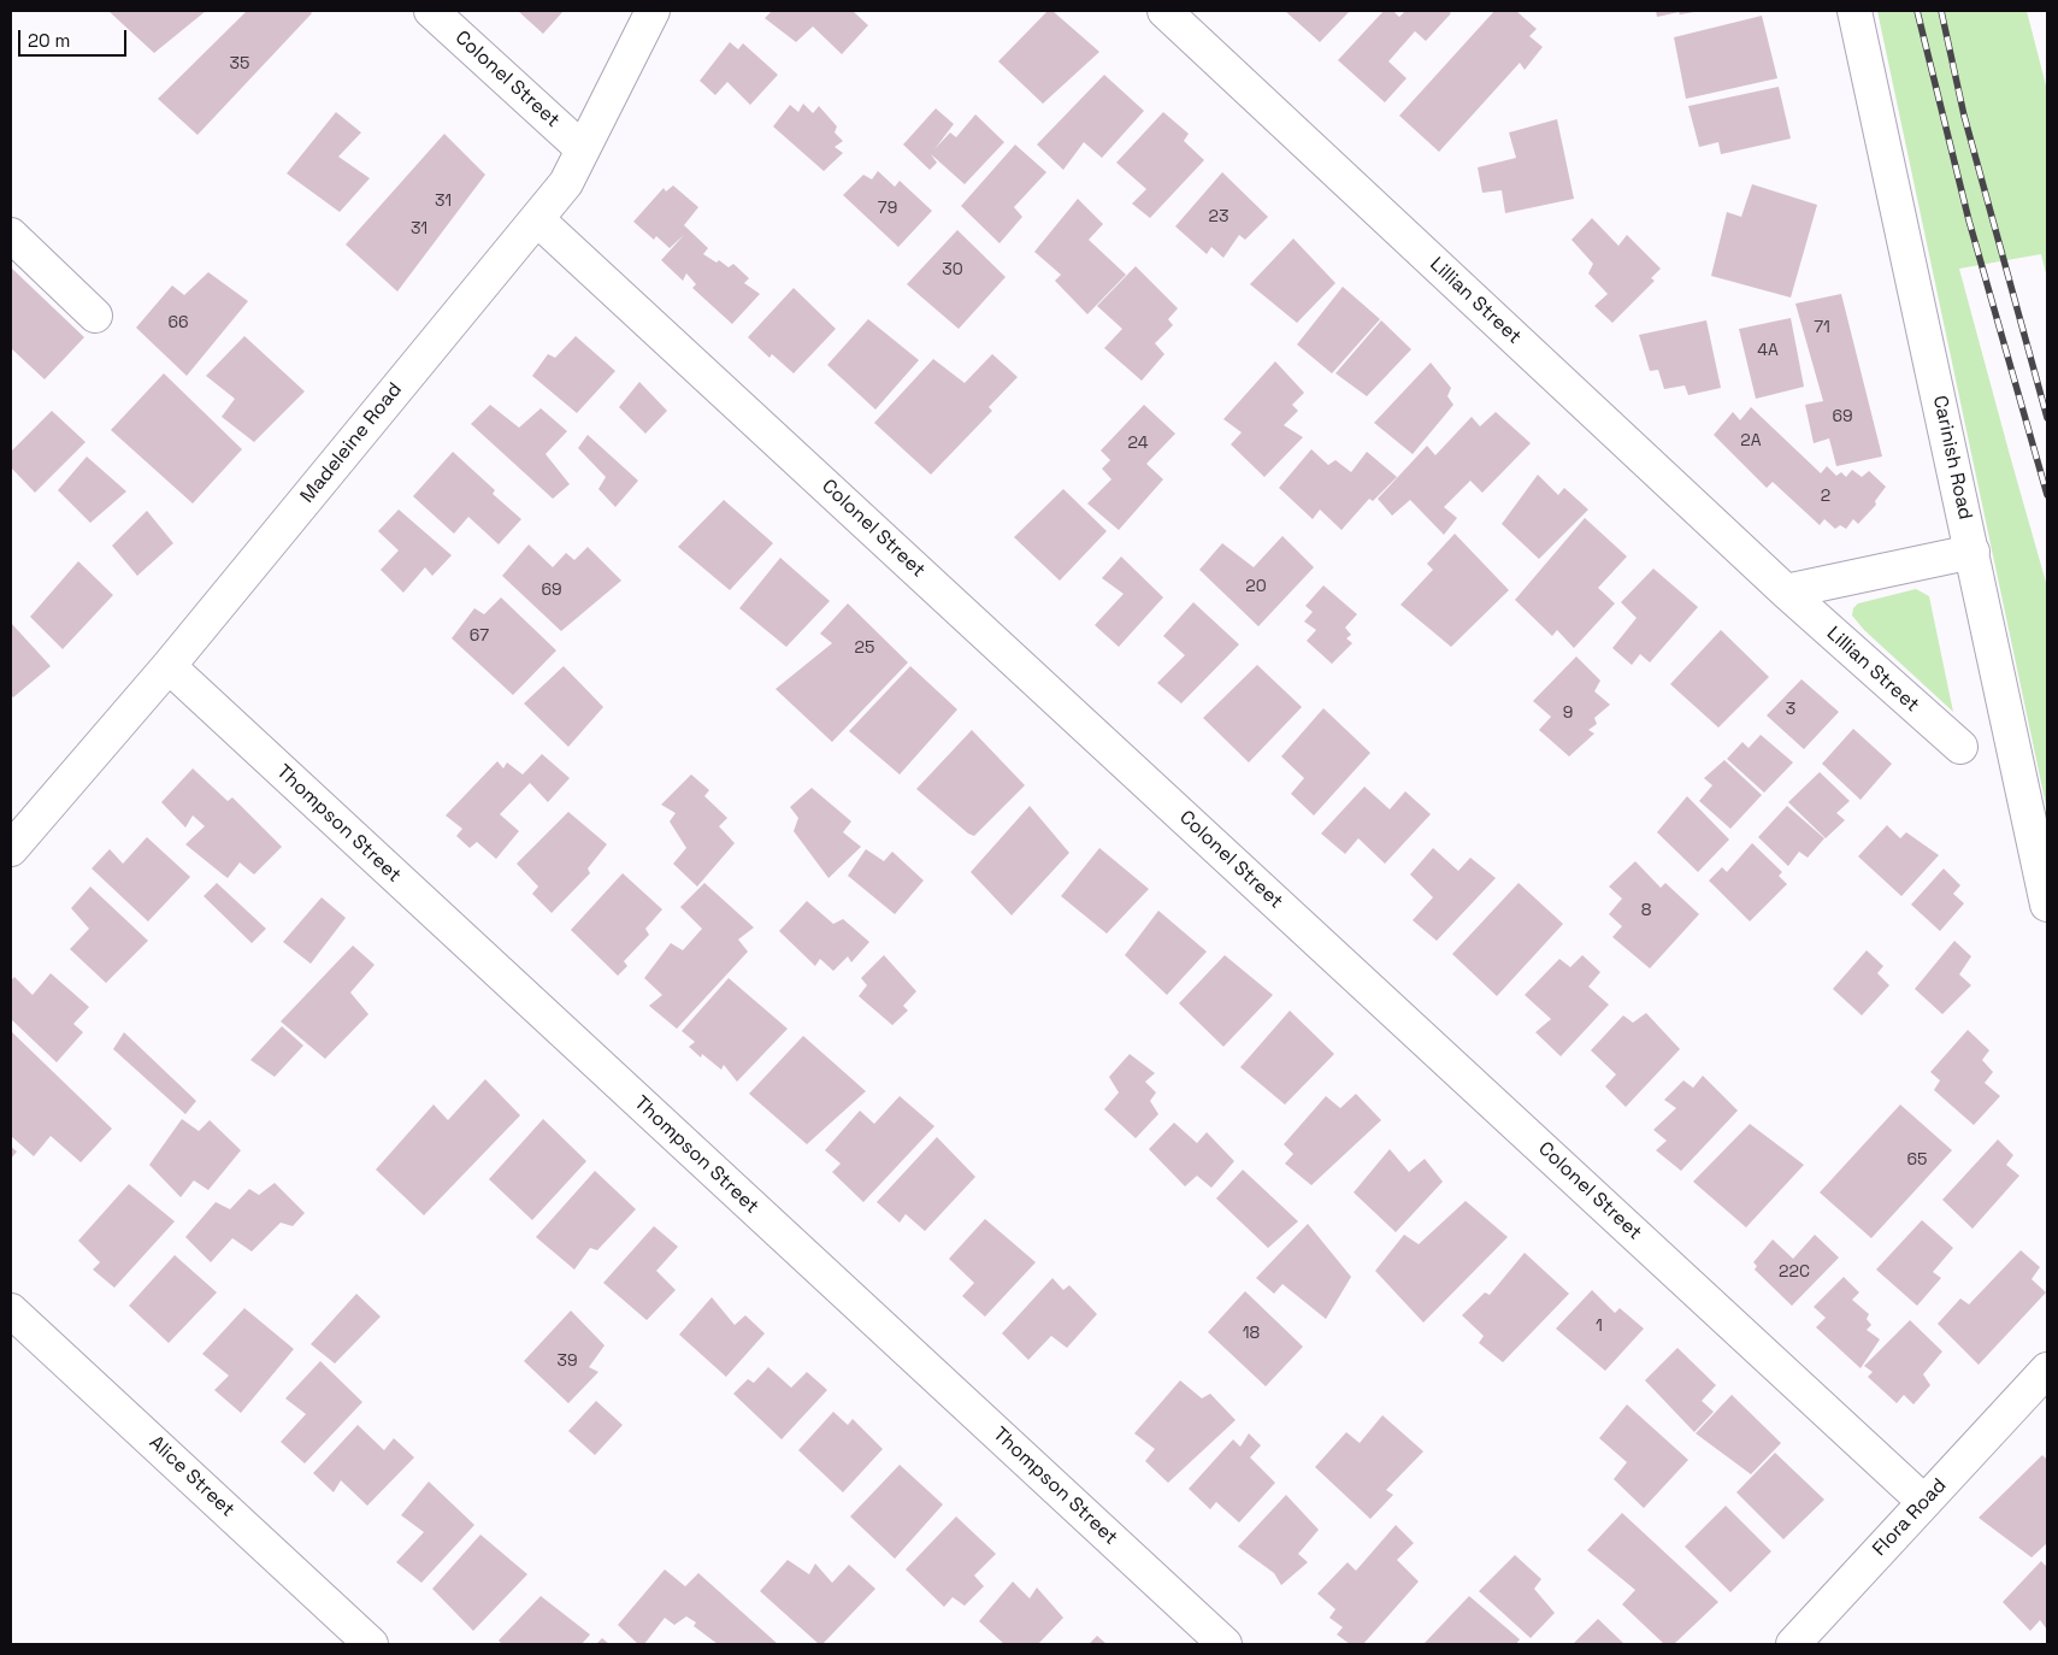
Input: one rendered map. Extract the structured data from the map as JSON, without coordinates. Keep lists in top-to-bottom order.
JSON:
{
  "streets": {
    "street": [
      "Colonel Street",
      "Lillian Street",
      "Madeleine Road",
      "Carinish Road",
      "Thompson Street",
      "Alice Street",
      "Flora Road"
    ]
  },
  "crossings": [
    ["Colonel Street", "Madeleine Road"],
    ["Colonel Street", "Flora Road"],
    ["Madeleine Road", "Thompson Street"]
  ],
  "house_numbers": [
    "35",
    "31",
    "79",
    "23",
    "31",
    "30",
    "66",
    "71",
    "4A",
    "69",
    "2A",
    "24",
    "2",
    "20",
    "69",
    "67",
    "25",
    "3",
    "9",
    "8",
    "65",
    "22C",
    "1",
    "18",
    "39"
  ],
  "scale_bar": "20 m"
}
